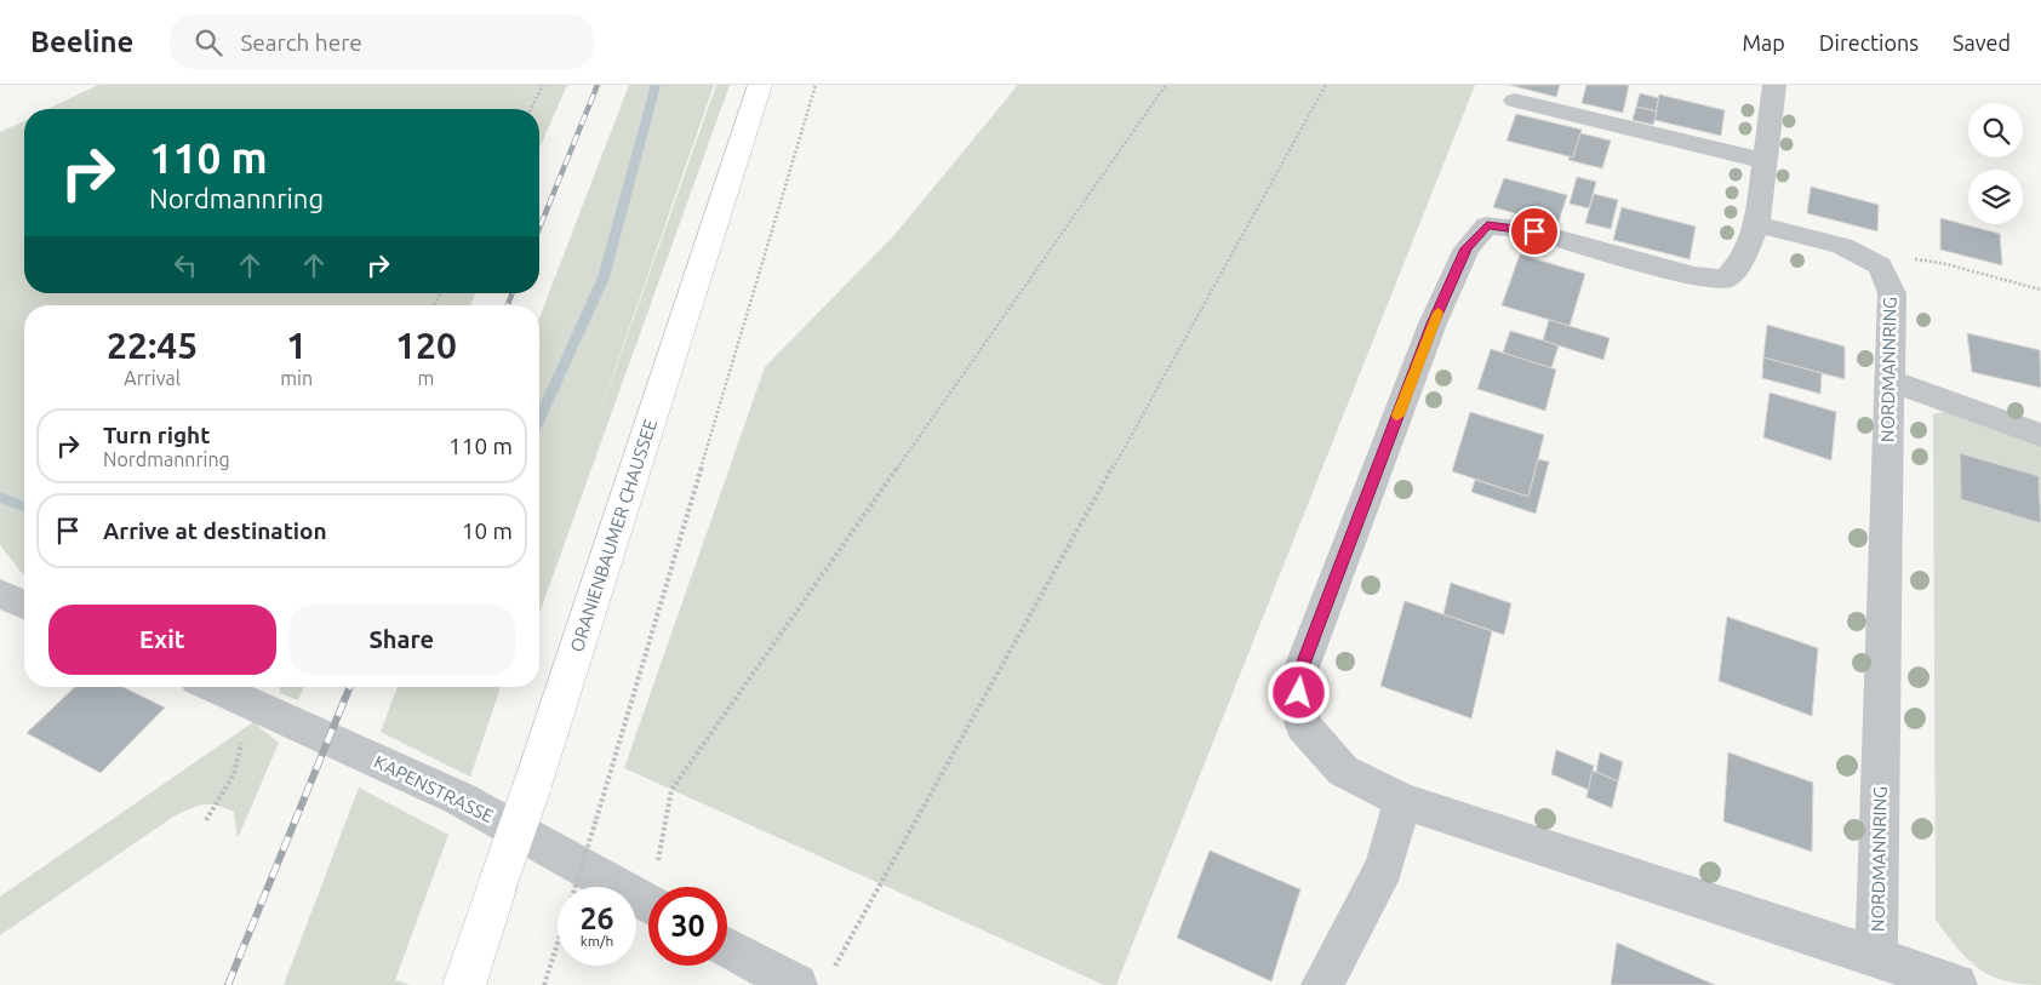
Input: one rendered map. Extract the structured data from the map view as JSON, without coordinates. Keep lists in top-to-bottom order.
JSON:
{
  "streets": {
    "main road": ["ORANIENBAUMER CHAUSSEE"],
    "street": ["NORDMANNRING", "KAPENSTRASSE"]
  },
  "page": {
    "header": "Beeline",
    "search": "Search here",
    "nav": ["Map", "Directions", "Saved"],
    "turn": ["110 m", "Nordmannring"],
    "eta": [
      "22:45",
      "Arrival",
      "1",
      "min",
      "120",
      "m"
    ],
    "list": [
      {
        "name": "Turn right",
        "note": "Nordmannring",
        "value": "110 m"
      },
      {
        "name": "Arrive at destination",
        "value": "10 m"
      }
    ],
    "buttons": ["Exit", "Share"],
    "speed": "26 km/h",
    "limit": "30"
  }
}
